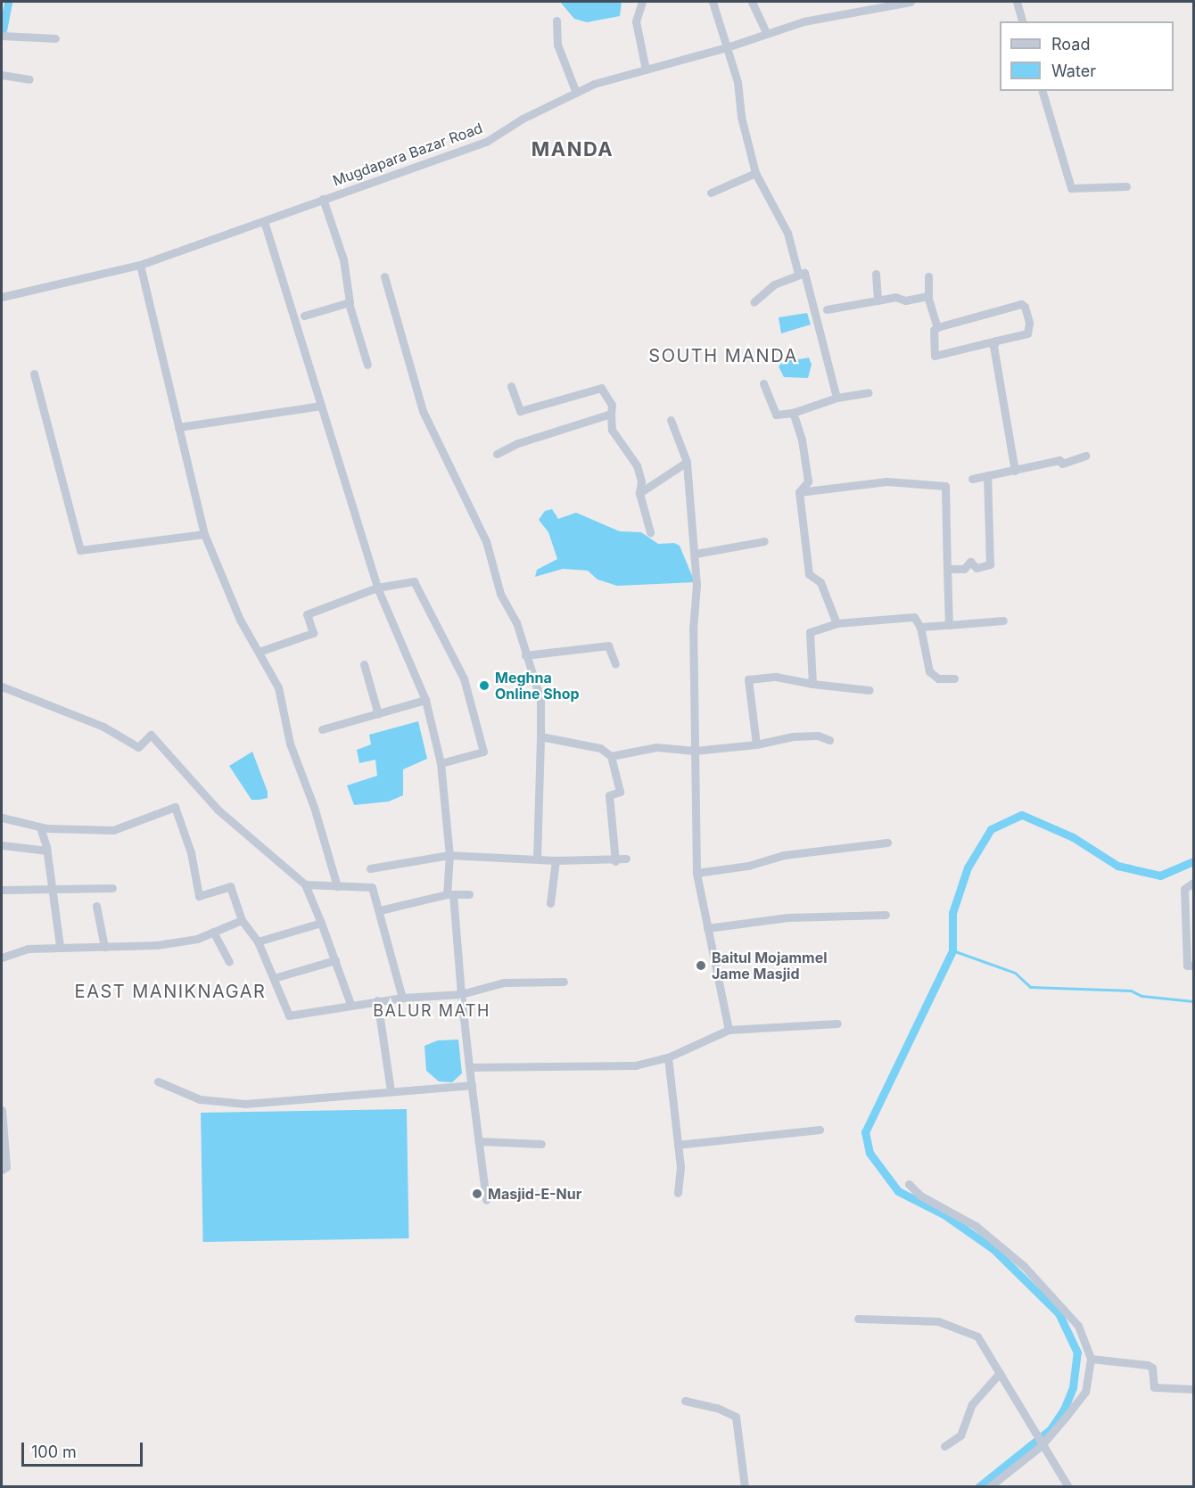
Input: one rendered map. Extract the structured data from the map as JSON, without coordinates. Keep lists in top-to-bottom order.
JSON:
{
  "streets": {
    "street": ["Mugdapara Bazar Road"]
  },
  "districts": [
    "MANDA",
    "SOUTH MANDA",
    "EAST MANIKNAGAR",
    "BALUR MATH"
  ],
  "places": ["Meghna Online Shop", "Baitul Mojammel Jame Masjid", "Masjid-E-Nur"],
  "legend": ["Road", "Water"],
  "scale_bar": "100 m"
}
